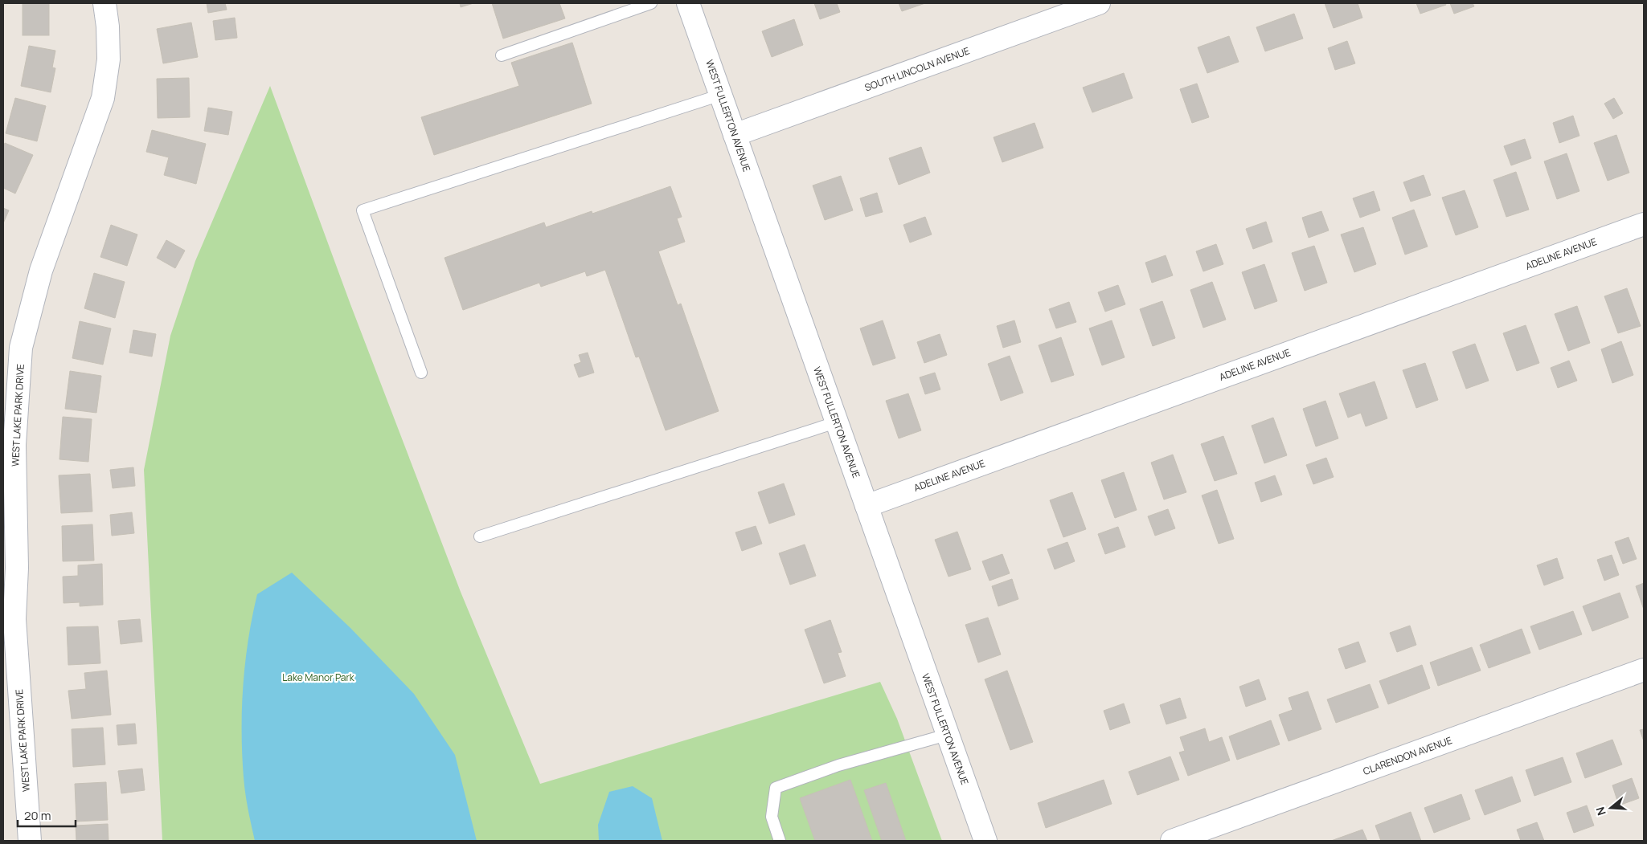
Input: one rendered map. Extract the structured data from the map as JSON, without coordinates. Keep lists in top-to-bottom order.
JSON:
{
  "streets": {
    "street": [
      "SOUTH LINCOLN AVENUE",
      "WEST FULLERTON AVENUE",
      "ADELINE AVENUE",
      "WEST LAKE PARK DRIVE",
      "CLARENDON AVENUE"
    ]
  },
  "crossings": [
    ["SOUTH LINCOLN AVENUE", "WEST FULLERTON AVENUE"],
    ["WEST FULLERTON AVENUE", "ADELINE AVENUE"]
  ],
  "parks": ["Lake Manor Park"],
  "scale_bar": "20 m",
  "north": "left"
}
